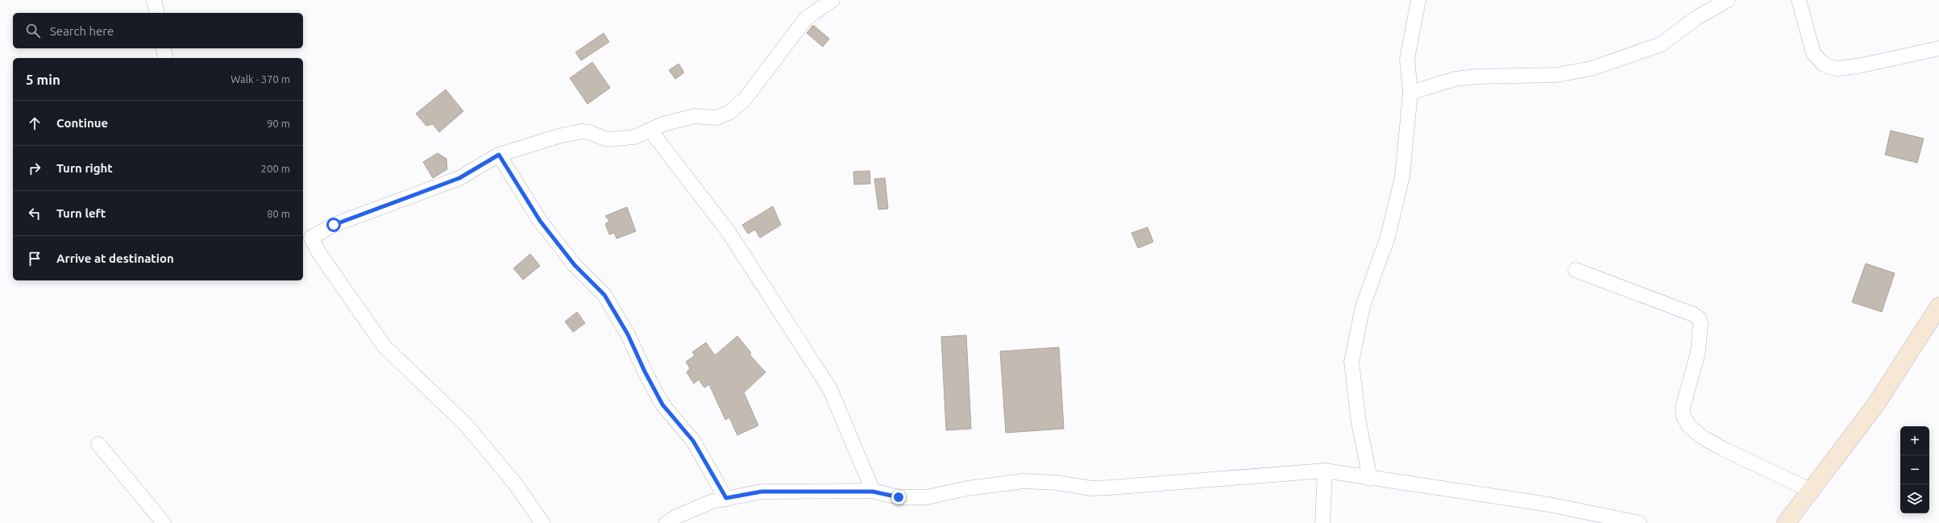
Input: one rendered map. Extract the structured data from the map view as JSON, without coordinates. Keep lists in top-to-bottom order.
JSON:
{
  "page": {
    "search": "Search here",
    "heading": ["5 min", "Walk · 370 m"],
    "list": [
      ["Continue", "90 m"],
      ["Turn right", "200 m"],
      ["Turn left", "80 m"],
      "Arrive at destination"
    ],
    "map_buttons": ["+", "−"]
  }
}
